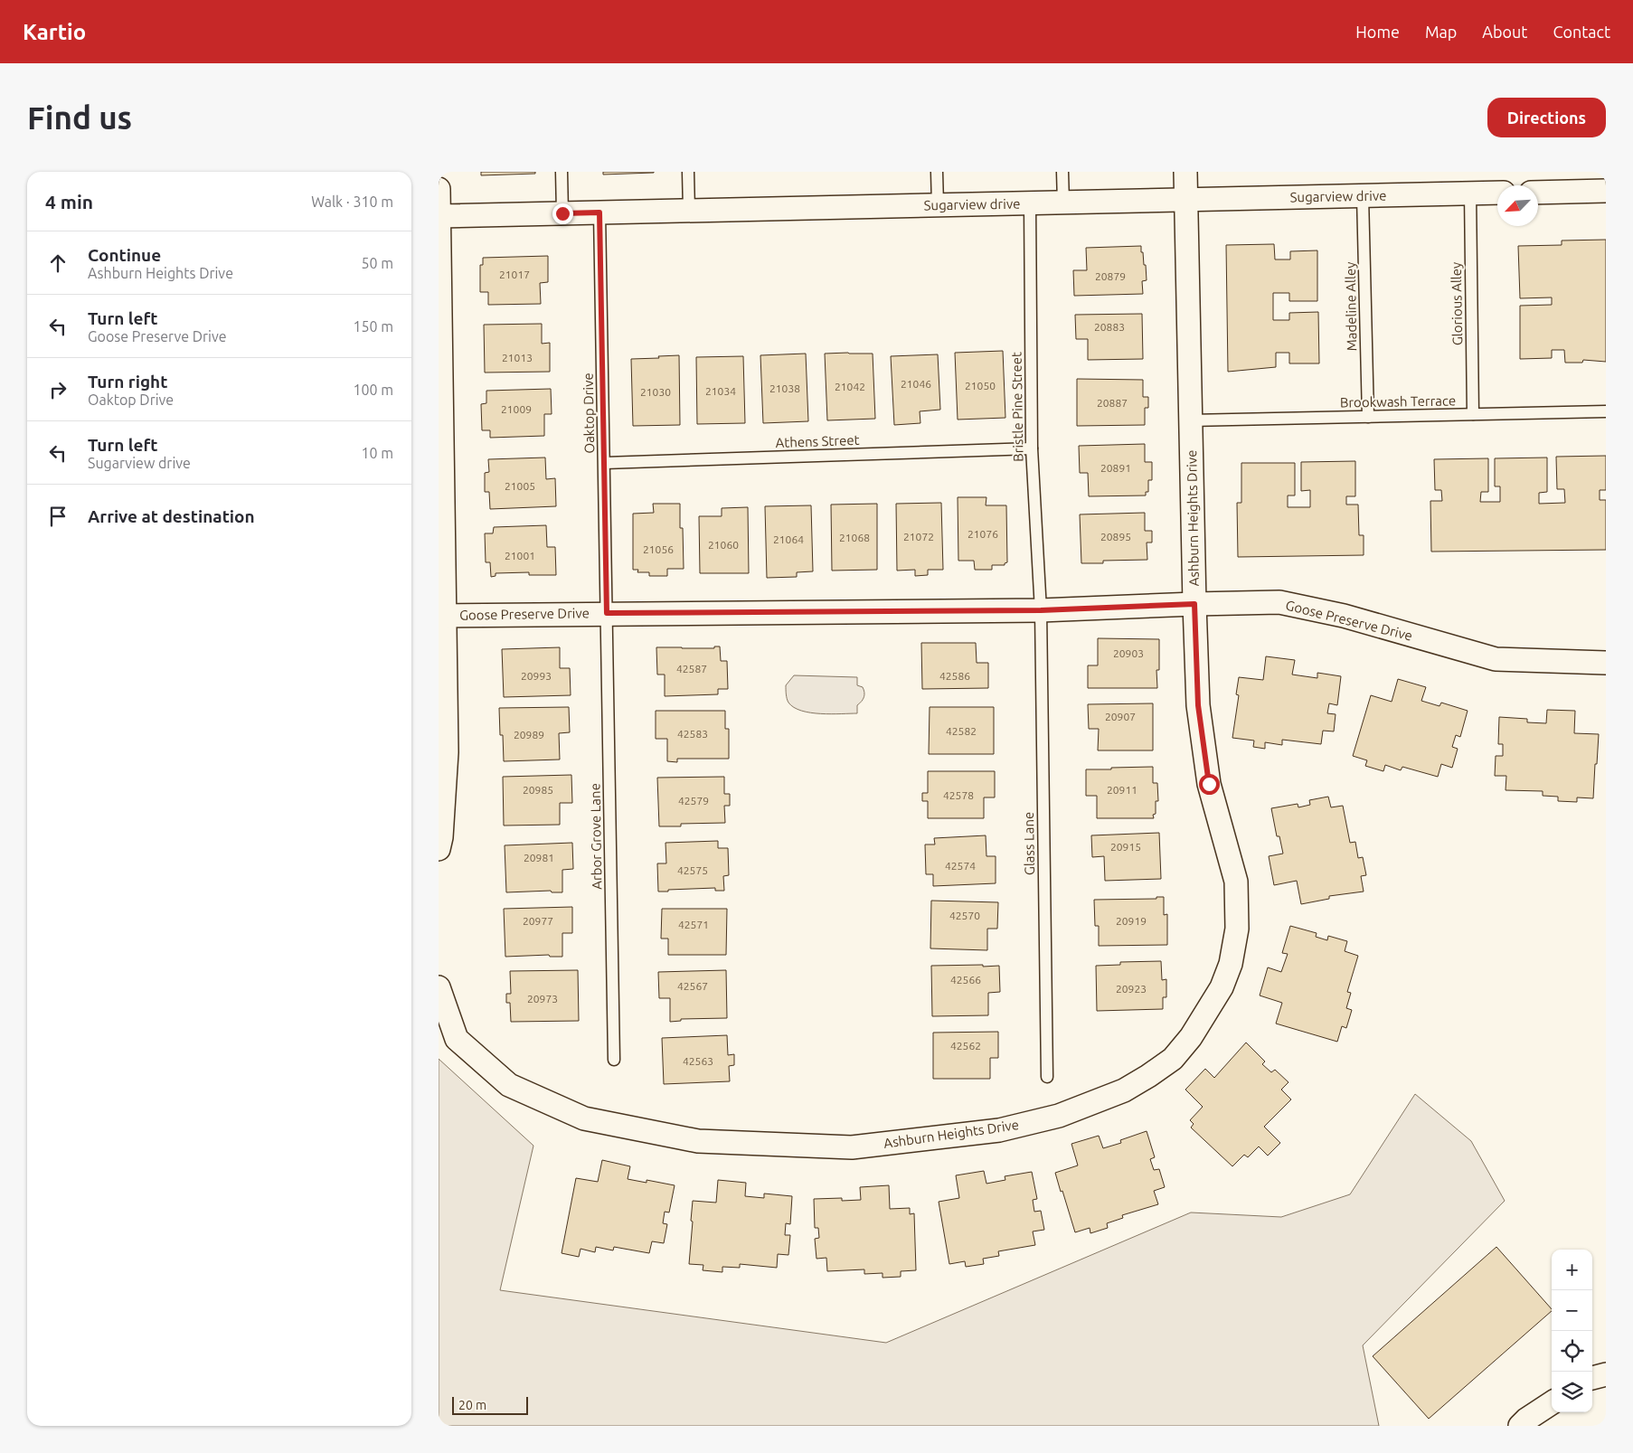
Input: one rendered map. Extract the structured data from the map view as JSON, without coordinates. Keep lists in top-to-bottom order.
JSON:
{
  "streets": {
    "street": ["Sugarview drive", "Ashburn Heights Drive", "Goose Preserve Drive"],
    "lane": [
      "Glorious Alley",
      "Madeline Alley",
      "Brookwash Terrace",
      "Bristle Pine Street",
      "Oaktop Drive",
      "Athens Street",
      "Arbor Grove Lane",
      "Glass Lane"
    ]
  },
  "crossings": [
    ["Sugarview drive", "Glorious Alley"],
    ["Sugarview drive", "Madeline Alley"],
    ["Sugarview drive", "Bristle Pine Street"],
    ["Sugarview drive", "Oaktop Drive"],
    ["Sugarview drive", "Ashburn Heights Drive"],
    ["Glorious Alley", "Brookwash Terrace"],
    ["Madeline Alley", "Brookwash Terrace"],
    ["Brookwash Terrace", "Ashburn Heights Drive"],
    ["Bristle Pine Street", "Athens Street"],
    ["Bristle Pine Street", "Goose Preserve Drive"],
    ["Bristle Pine Street", "Glass Lane"],
    ["Oaktop Drive", "Athens Street"],
    ["Oaktop Drive", "Goose Preserve Drive"],
    ["Oaktop Drive", "Arbor Grove Lane"],
    ["Ashburn Heights Drive", "Goose Preserve Drive"],
    ["Goose Preserve Drive", "Arbor Grove Lane"],
    ["Goose Preserve Drive", "Glass Lane"]
  ],
  "house_numbers": [
    "21017",
    "20879",
    "20883",
    "21013",
    "21046",
    "21050",
    "21042",
    "21038",
    "21034",
    "21030",
    "20887",
    "21009",
    "20891",
    "21005",
    "21076",
    "21072",
    "20895",
    "21068",
    "21064",
    "21060",
    "21056",
    "21001",
    "20903",
    "42587",
    "20993",
    "42586",
    "20907",
    "42582",
    "42583",
    "20989",
    "20985",
    "20911",
    "42578",
    "42579",
    "20915",
    "20981",
    "42574",
    "42575",
    "42570",
    "20977",
    "20919",
    "42571",
    "42566",
    "42567",
    "20923",
    "20973",
    "42562",
    "42563"
  ],
  "scale_bar": "20 m",
  "north": "bottom left",
  "page": {
    "header": "Kartio",
    "nav": [
      "Home",
      "Map",
      "About",
      "Contact"
    ],
    "buttons": "Directions",
    "title": "Find us",
    "heading": ["4 min", "Walk · 310 m"],
    "list": [
      ["Continue", "Ashburn Heights Drive", "50 m"],
      ["Turn left", "Goose Preserve Drive", "150 m"],
      ["Turn right", "Oaktop Drive", "100 m"],
      ["Turn left", "Sugarview drive", "10 m"],
      "Arrive at destination"
    ],
    "map_buttons": ["+", "−"],
    "scale": "20 m"
  }
}
